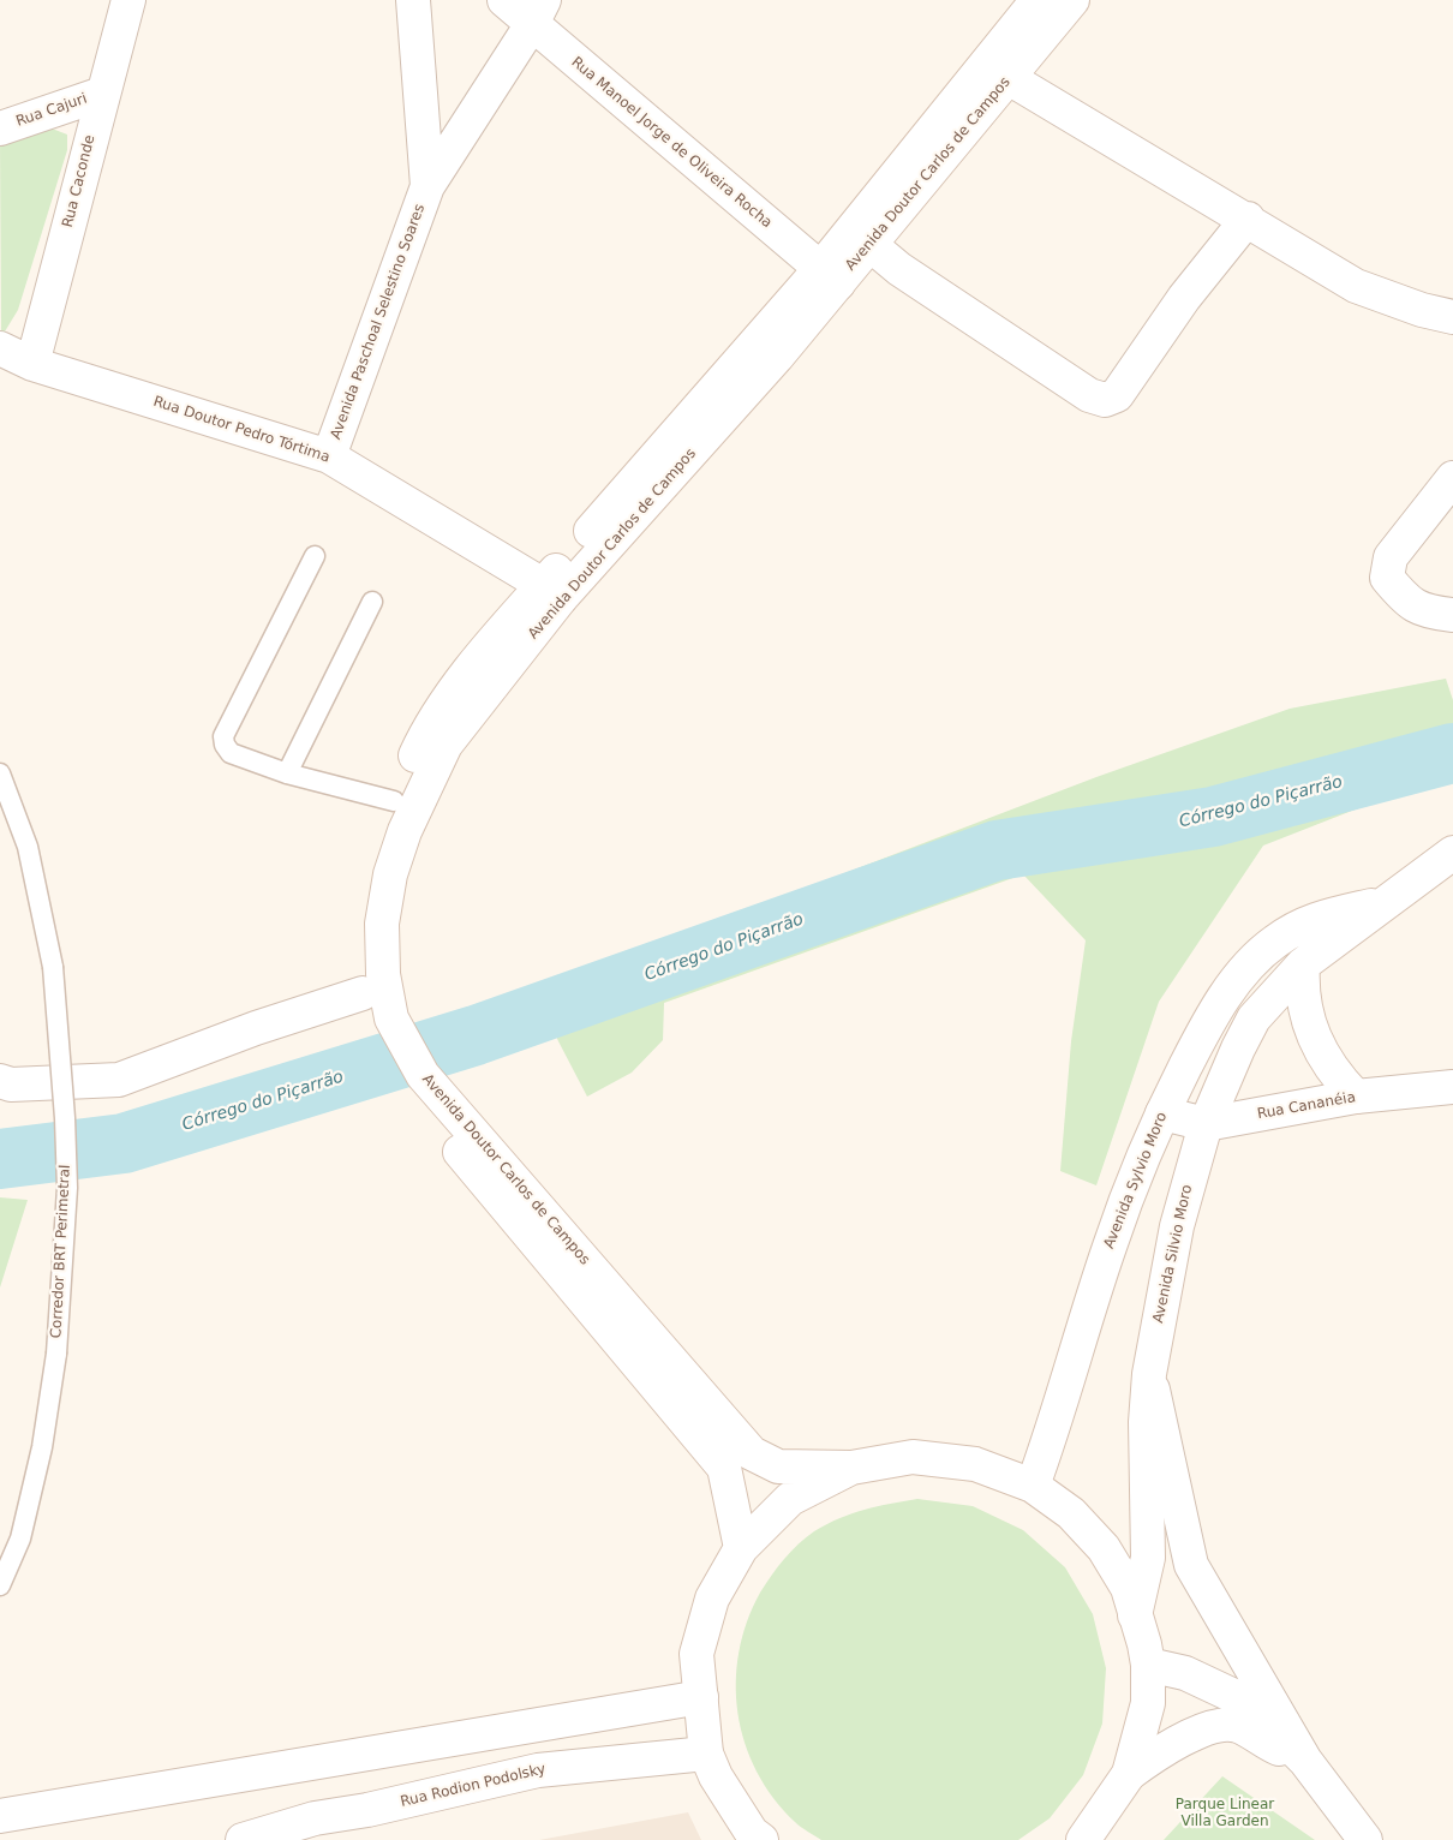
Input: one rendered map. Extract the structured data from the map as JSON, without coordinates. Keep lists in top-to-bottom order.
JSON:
{
  "streets": {
    "main road": [
      "Rua Cajuri",
      "Rua Manoel Jorge de Oliveira Rocha",
      "Avenida Doutor Carlos de Campos",
      "Rua Caconde",
      "Avenida Paschoal Selestino Soares",
      "Rua Doutor Pedro Tórtima",
      "Rua Cananéia",
      "Avenida Sylvio Moro",
      "Avenida Silvio Moro",
      "Rua Rodion Podolsky"
    ],
    "lane": ["Corredor BRT Perimetral"]
  },
  "crossings": [
    ["Rua Cajuri", "Rua Caconde"],
    ["Rua Manoel Jorge de Oliveira Rocha", "Avenida Doutor Carlos de Campos"],
    ["Rua Manoel Jorge de Oliveira Rocha", "Avenida Paschoal Selestino Soares"],
    ["Avenida Doutor Carlos de Campos", "Rua Doutor Pedro Tórtima"],
    ["Rua Caconde", "Rua Doutor Pedro Tórtima"],
    ["Avenida Paschoal Selestino Soares", "Rua Doutor Pedro Tórtima"],
    ["Rua Cananéia", "Avenida Sylvio Moro"],
    ["Rua Cananéia", "Avenida Silvio Moro"],
    ["Avenida Sylvio Moro", "Avenida Silvio Moro"]
  ],
  "water": ["Córrego do Piçarrão"],
  "parks": ["Parque Linear Villa Garden"]
}
